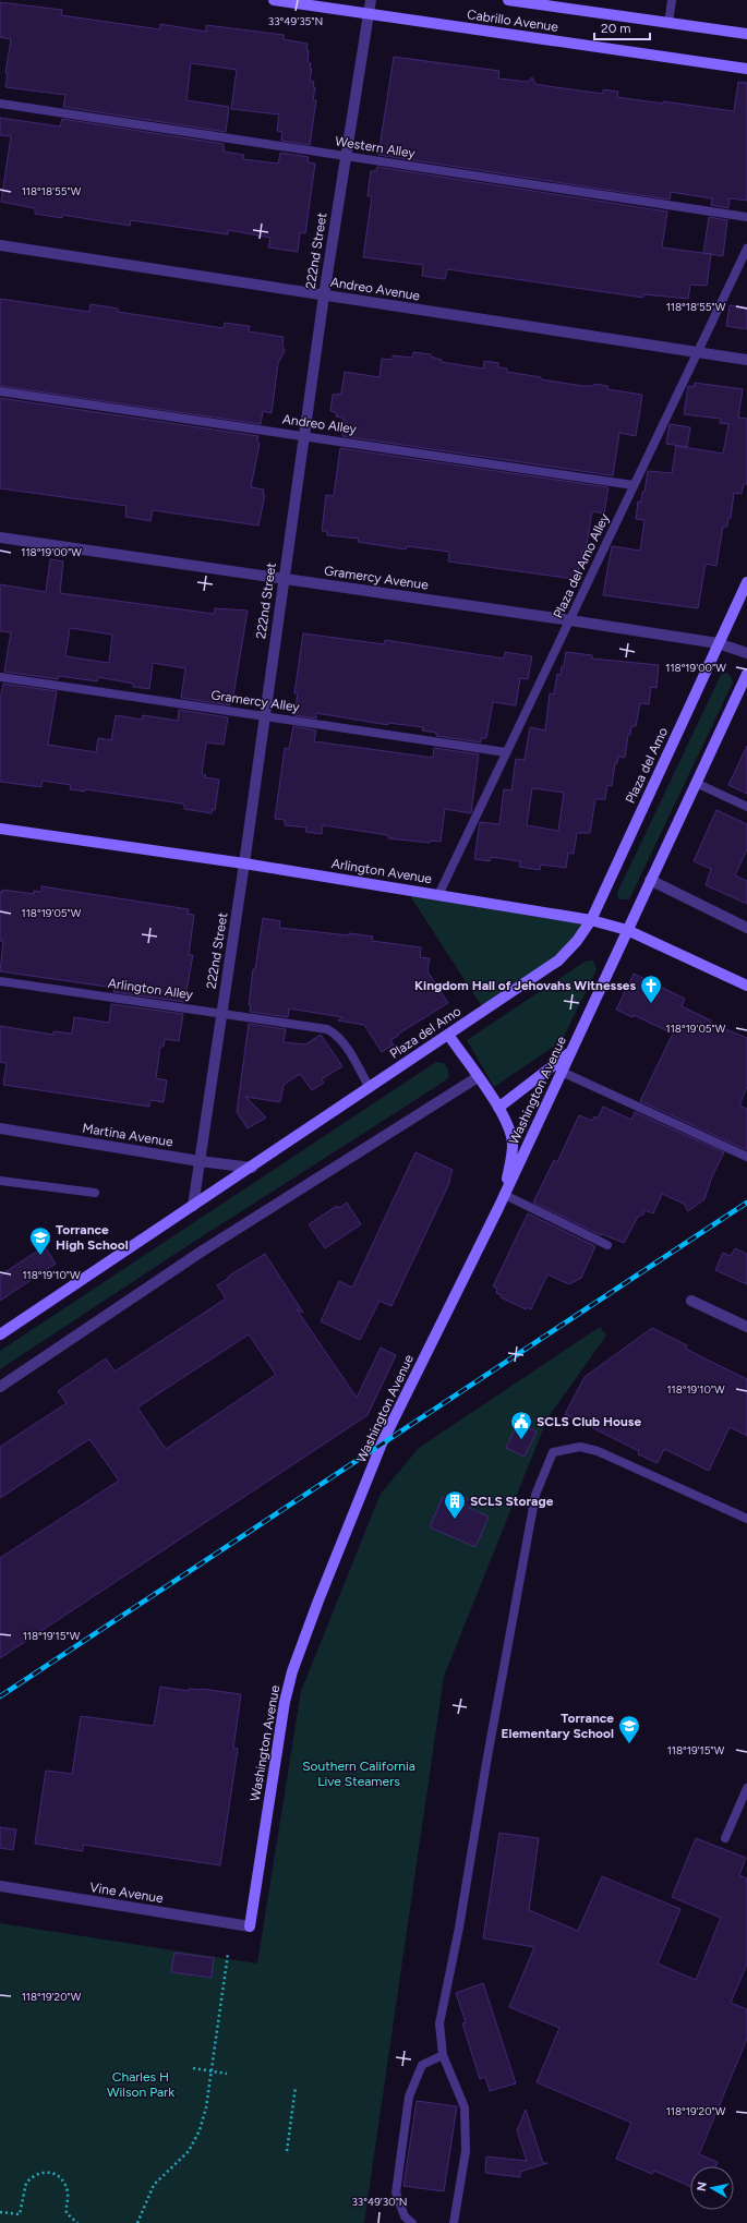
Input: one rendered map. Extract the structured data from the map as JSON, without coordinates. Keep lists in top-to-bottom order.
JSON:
{
  "streets": {
    "main road": [
      "Cabrillo Avenue",
      "Plaza del Amo",
      "Arlington Avenue",
      "Washington Avenue"
    ],
    "street": [
      "222nd Street",
      "Andreo Avenue",
      "Gramercy Avenue",
      "Martina Avenue",
      "Vine Avenue"
    ],
    "lane": [
      "Western Alley",
      "Andreo Alley",
      "Plaza del Amo Alley",
      "Gramercy Alley",
      "Arlington Alley"
    ]
  },
  "crossings": [
    ["Cabrillo Avenue", "222nd Street"],
    ["Western Alley", "222nd Street"],
    ["222nd Street", "Andreo Avenue"],
    ["222nd Street", "Andreo Alley"],
    ["222nd Street", "Gramercy Avenue"],
    ["222nd Street", "Gramercy Alley"],
    ["222nd Street", "Plaza del Amo"],
    ["222nd Street", "Arlington Avenue"],
    ["222nd Street", "Arlington Alley"],
    ["222nd Street", "Martina Avenue"],
    ["Andreo Avenue", "Plaza del Amo Alley"],
    ["Andreo Alley", "Plaza del Amo Alley"],
    ["Plaza del Amo Alley", "Gramercy Avenue"],
    ["Plaza del Amo Alley", "Gramercy Alley"],
    ["Plaza del Amo Alley", "Arlington Avenue"],
    ["Gramercy Avenue", "Plaza del Amo"],
    ["Plaza del Amo", "Arlington Avenue"],
    ["Plaza del Amo", "Arlington Alley"],
    ["Plaza del Amo", "Martina Avenue"],
    ["Arlington Avenue", "Washington Avenue"],
    ["Washington Avenue", "Vine Avenue"]
  ],
  "parks": ["Southern California Live Steamers", "Charles H Wilson Park"],
  "places": {
    "church": ["Kingdom Hall of Jehovahs Witnesses"],
    "school or university": ["Torrance High School", "Torrance Elementary School"],
    "public building": ["SCLS Club House"],
    "building": ["SCLS Storage"]
  },
  "scale_bar": "20 m",
  "north": "left",
  "coordinates": [
    "33°49'35\"N",
    "118°18'55\"W",
    "118°19'00\"W",
    "118°19'05\"W",
    "118°19'10\"W",
    "118°19'15\"W",
    "118°19'20\"W",
    "33°49'30\"N"
  ]
}
